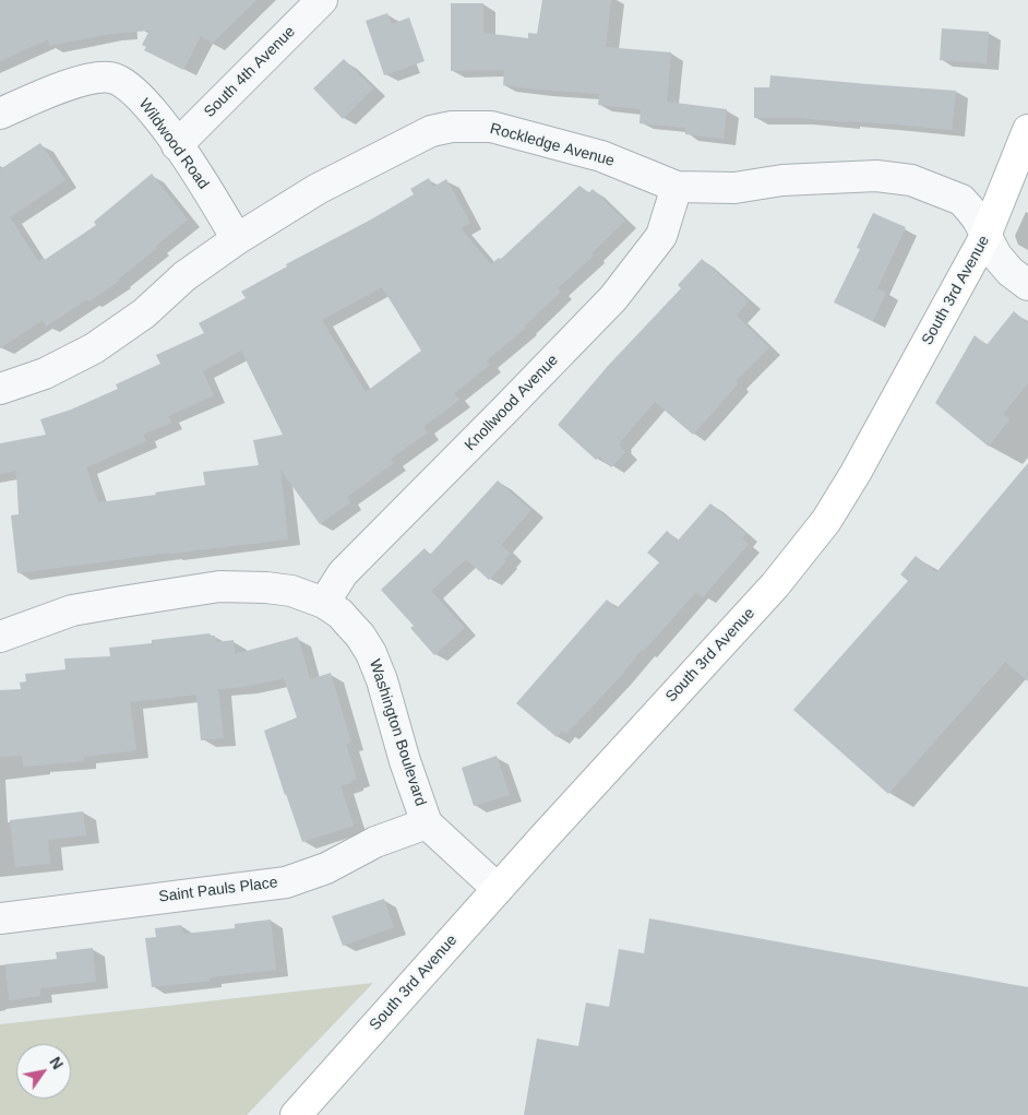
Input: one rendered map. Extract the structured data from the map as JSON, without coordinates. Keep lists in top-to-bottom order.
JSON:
{
  "streets": {
    "street": [
      "South 4th Avenue",
      "Wildwood Road",
      "Rockledge Avenue",
      "South 3rd Avenue",
      "Knollwood Avenue",
      "Washington Boulevard",
      "Saint Pauls Place"
    ]
  },
  "crossings": [
    ["South 4th Avenue", "Wildwood Road"],
    ["Wildwood Road", "Rockledge Avenue"],
    ["Rockledge Avenue", "South 3rd Avenue"],
    ["Rockledge Avenue", "Knollwood Avenue"],
    ["South 3rd Avenue", "Washington Boulevard"],
    ["Knollwood Avenue", "Washington Boulevard"],
    ["Washington Boulevard", "Saint Pauls Place"]
  ],
  "north": "top right"
}
